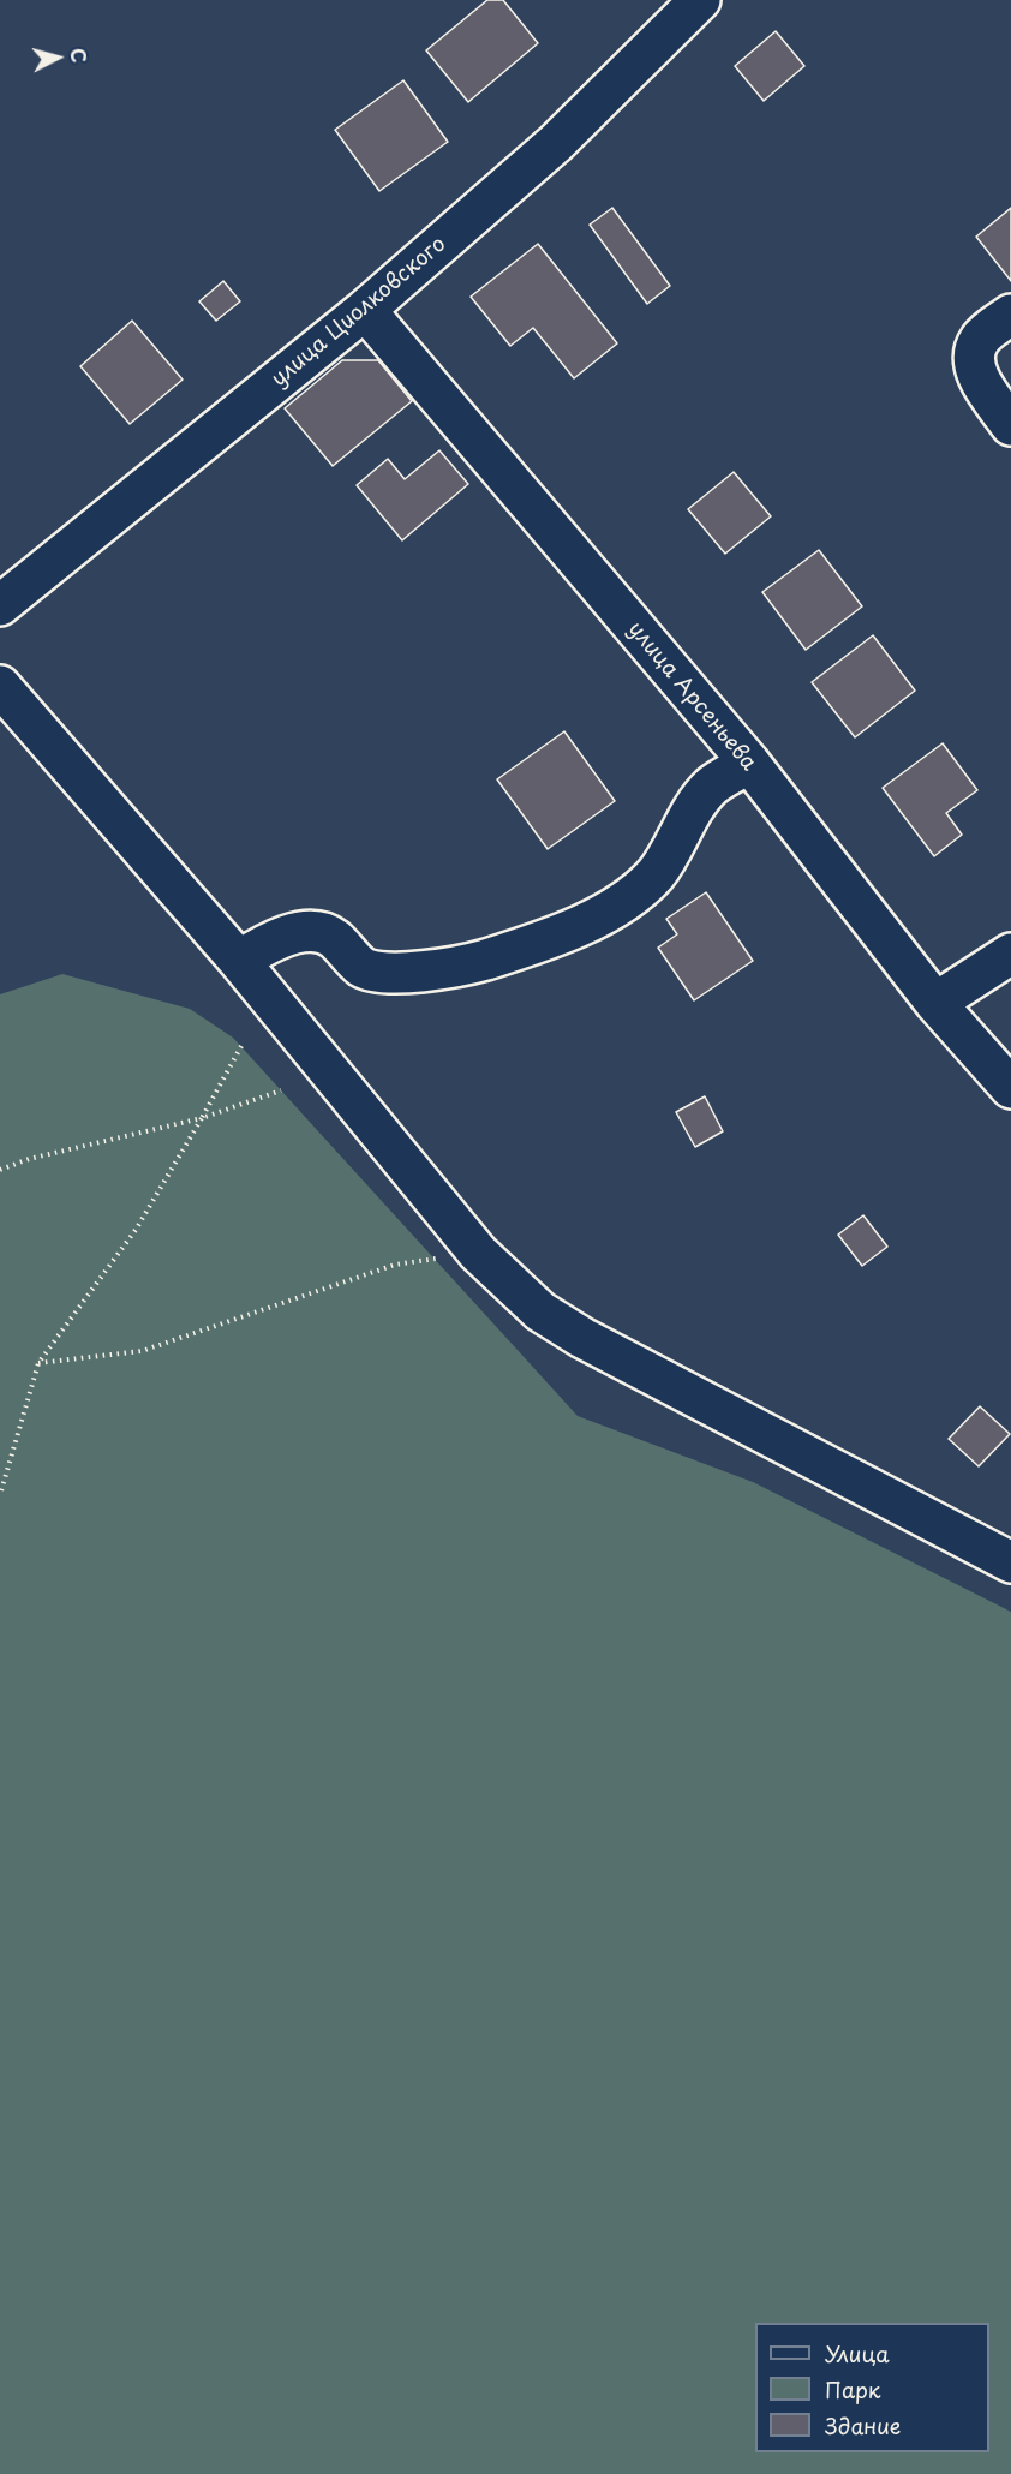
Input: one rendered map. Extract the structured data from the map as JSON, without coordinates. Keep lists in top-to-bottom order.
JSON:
{
  "streets": {
    "street": ["улица Циолковского", "улица Арсеньева"]
  },
  "crossings": [
    ["улица Циолковского", "улица Арсеньева"]
  ],
  "legend": ["Улица", "Парк", "Здание"],
  "north": "right"
}
